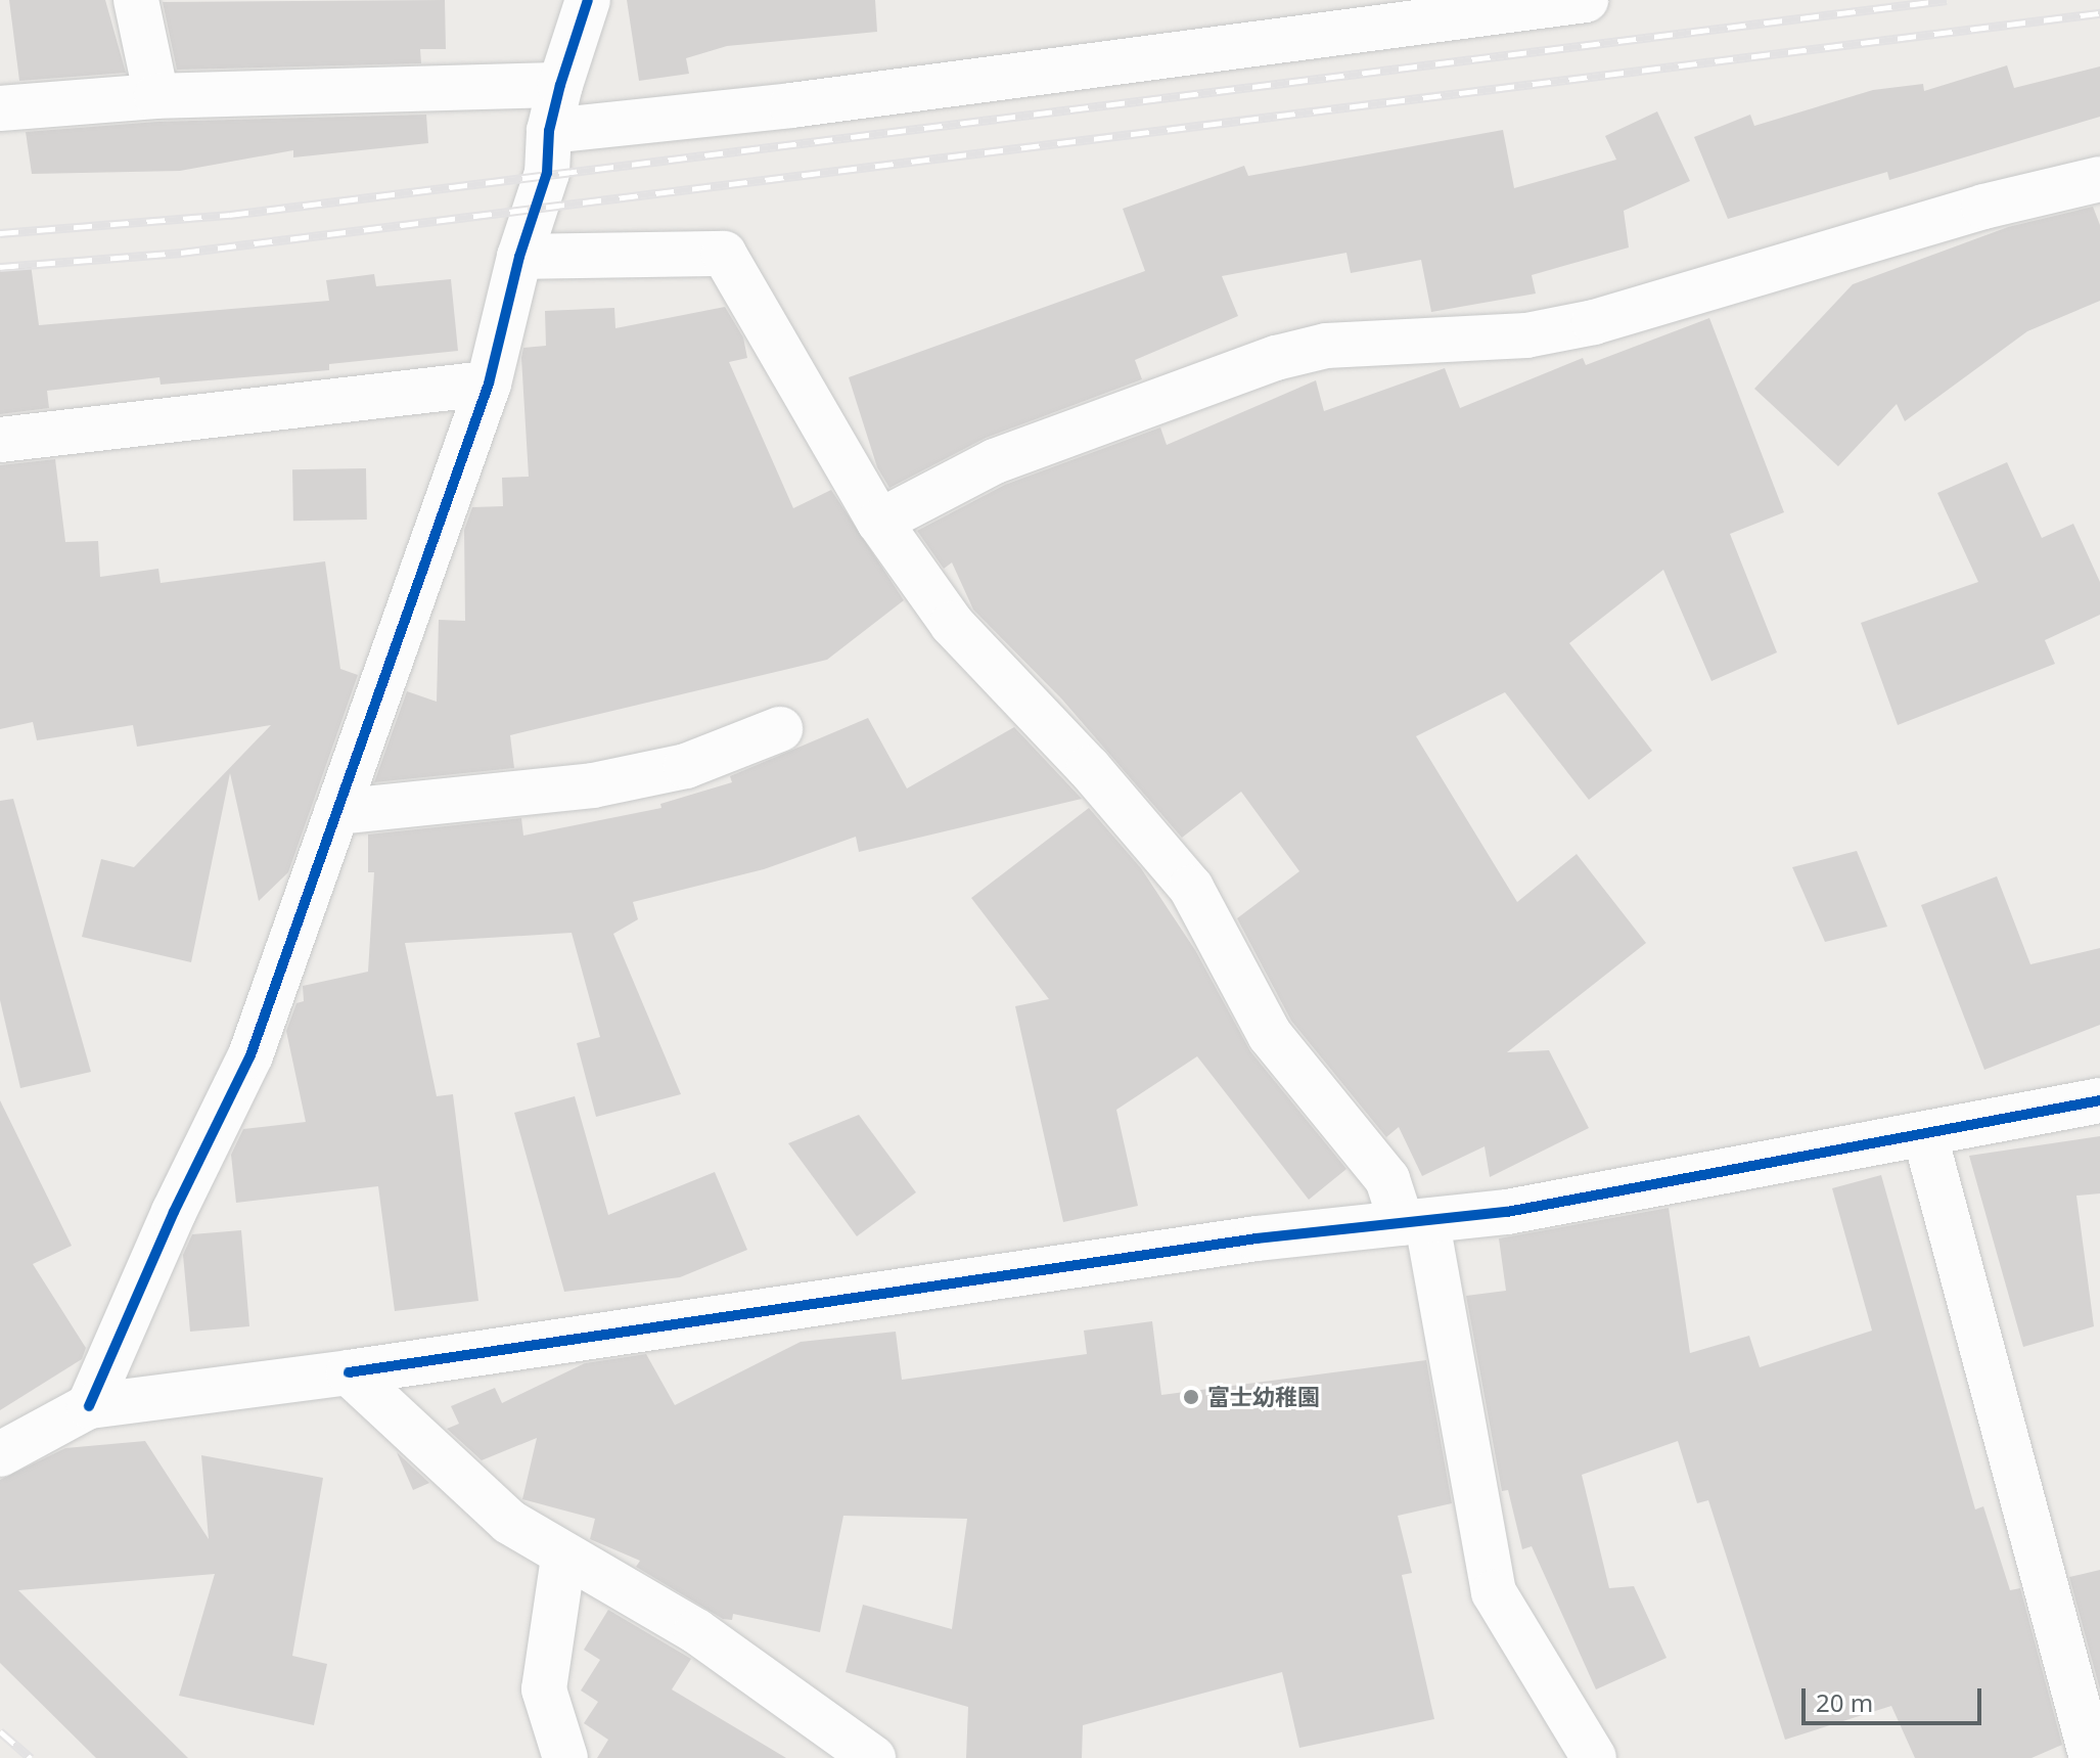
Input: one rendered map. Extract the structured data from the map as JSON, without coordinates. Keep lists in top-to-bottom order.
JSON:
{
  "places": ["富士幼稚園"],
  "scale_bar": "20 m"
}
